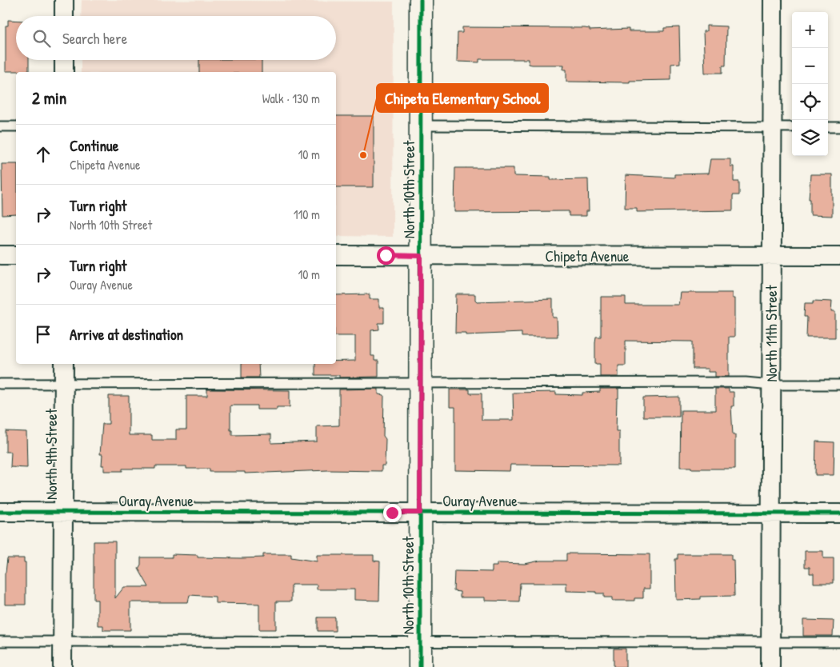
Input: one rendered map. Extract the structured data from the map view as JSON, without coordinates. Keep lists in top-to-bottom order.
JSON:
{
  "streets": {
    "street": [
      "North 10th Street",
      "Chipeta Avenue",
      "North 11th Street",
      "North 9th Street",
      "Ouray Avenue"
    ]
  },
  "crossings": [
    ["North 10th Street", "Chipeta Avenue"],
    ["North 10th Street", "Ouray Avenue"],
    ["Chipeta Avenue", "North 11th Street"],
    ["North 11th Street", "Ouray Avenue"],
    ["North 9th Street", "Ouray Avenue"]
  ],
  "places": ["Chipeta Elementary School"],
  "page": {
    "map_buttons": ["+", "−"],
    "search": "Search here",
    "heading": ["2 min", "Walk · 130 m"],
    "list": [
      ["Continue", "Chipeta Avenue", "10 m"],
      ["Turn right", "North 10th Street", "110 m"],
      ["Turn right", "Ouray Avenue", "10 m"],
      "Arrive at destination"
    ]
  }
}
